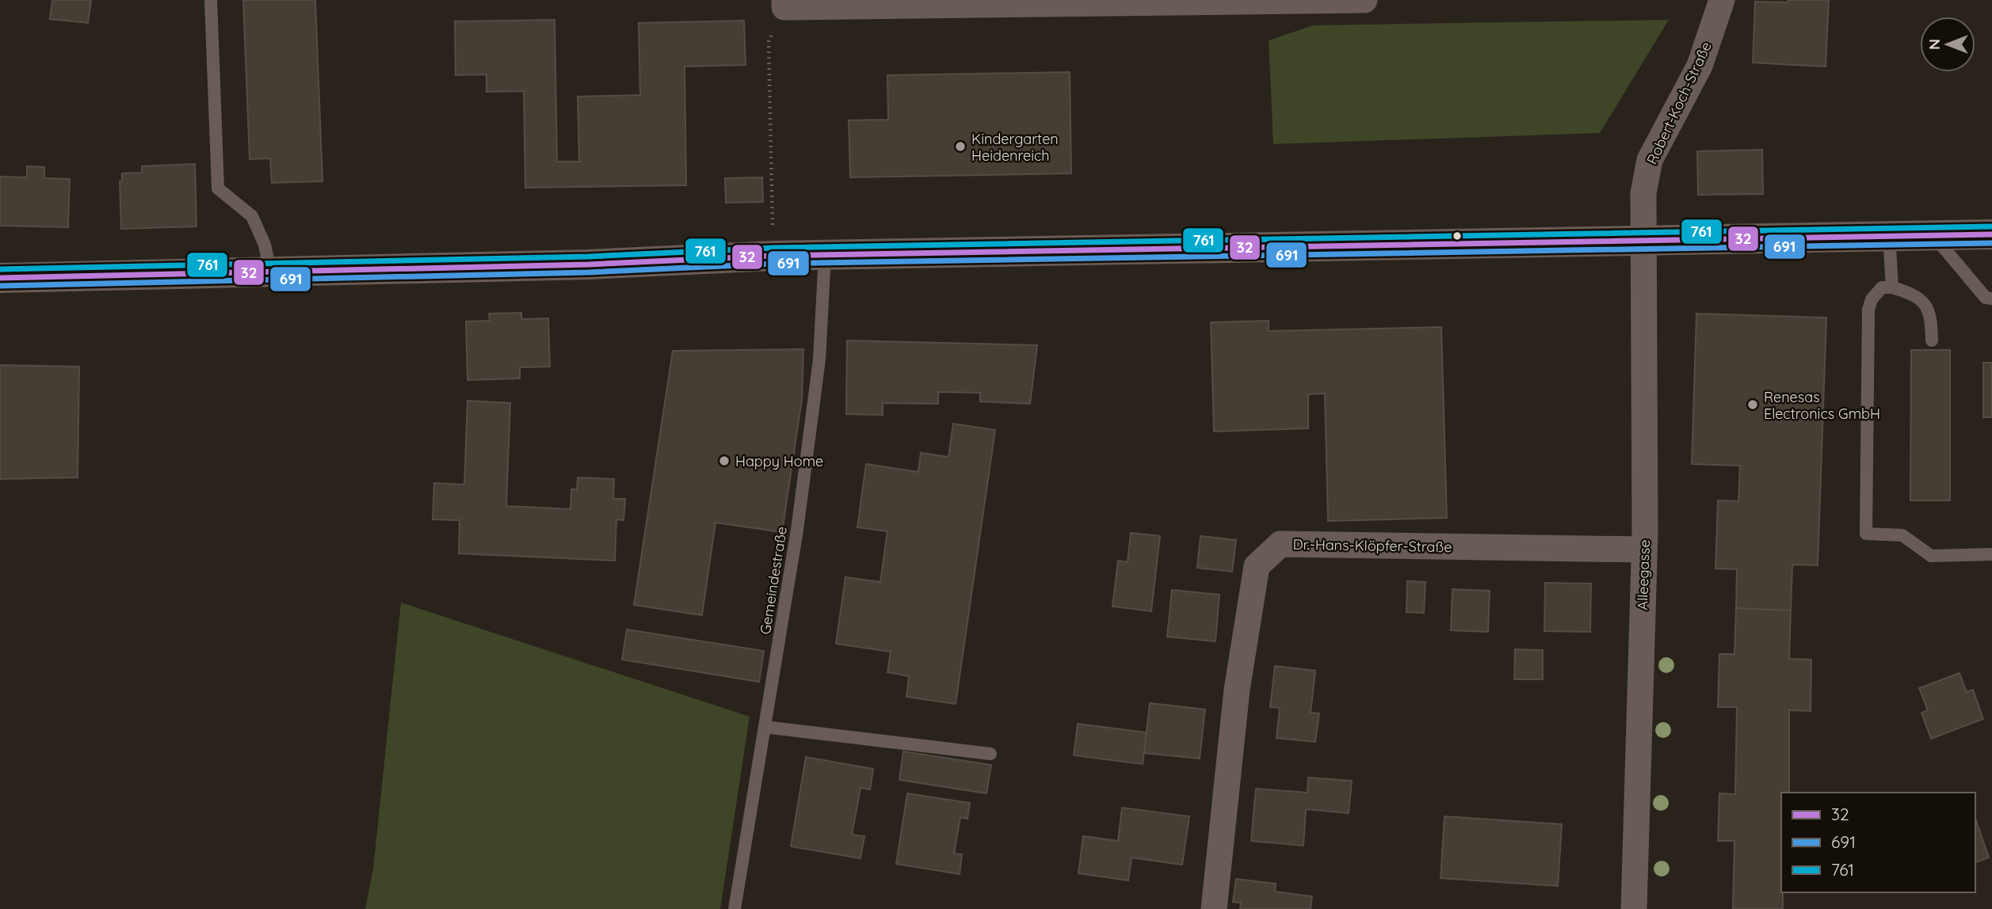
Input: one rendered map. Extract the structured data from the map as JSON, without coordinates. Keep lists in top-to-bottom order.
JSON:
{
  "streets": {
    "street": ["Robert-Koch-Straße", "Dr.-Hans-Klöpfer-Straße", "Alleegasse"],
    "lane": ["Gemeindestraße"]
  },
  "crossings": [
    ["Robert-Koch-Straße", "Alleegasse"],
    ["Dr.-Hans-Klöpfer-Straße", "Alleegasse"]
  ],
  "places": ["Kindergarten Heidenreich", "Renesas Electronics GmbH", "Happy Home"],
  "lines": ["transit line 761", "transit line 32", "transit line 691"],
  "legend": ["32", "691", "761"],
  "north": "left"
}
